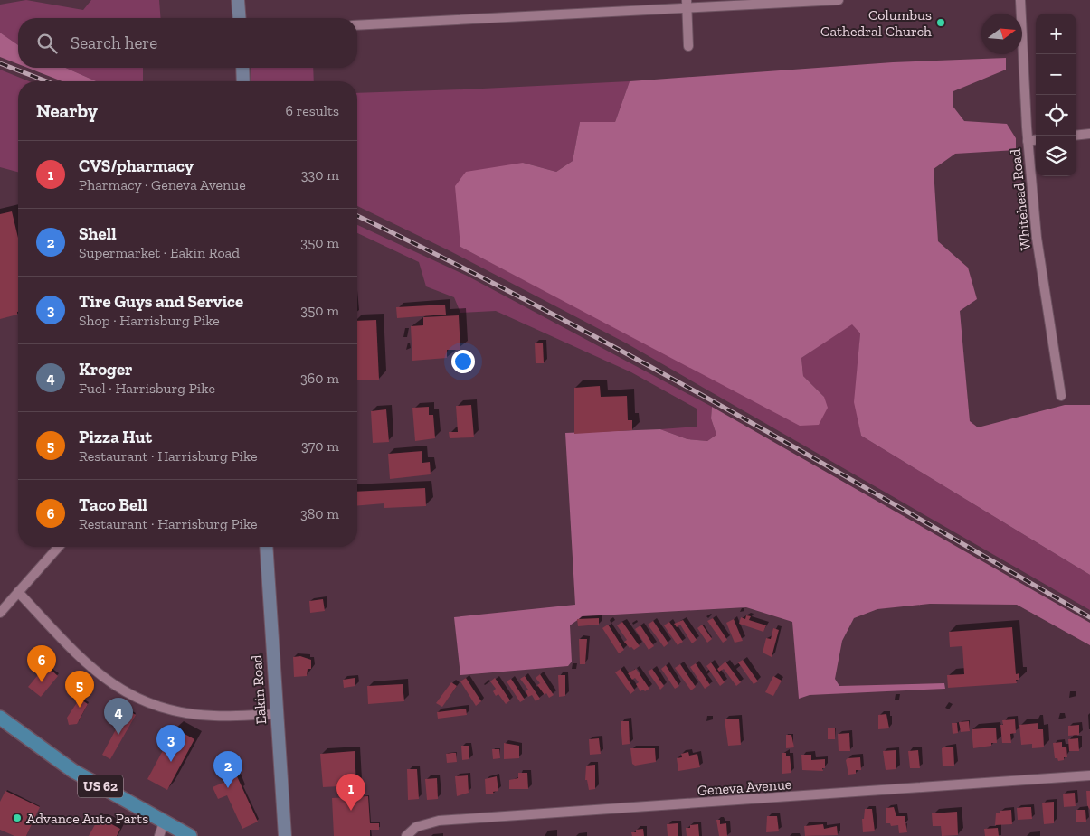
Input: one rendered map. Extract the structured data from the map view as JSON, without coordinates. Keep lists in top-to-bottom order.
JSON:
{
  "streets": {
    "main road": ["US 62"],
    "street": ["Whitehead Road", "Eakin Road", "Geneva Avenue"]
  },
  "places": ["Columbus Cathedral Church", "Advance Auto Parts"],
  "north": "right",
  "page": {
    "map_buttons": ["+", "−"],
    "search": "Search here",
    "heading": ["Nearby", "6 results"],
    "list": [
      {
        "mark": "1",
        "name": "CVS/pharmacy",
        "note": "Pharmacy · Geneva Avenue",
        "value": "330 m"
      },
      {
        "mark": "2",
        "name": "Shell",
        "note": "Supermarket · Eakin Road",
        "value": "350 m"
      },
      {
        "mark": "3",
        "name": "Tire Guys and Service",
        "note": "Shop · Harrisburg Pike",
        "value": "350 m"
      },
      {
        "mark": "4",
        "name": "Kroger",
        "note": "Fuel · Harrisburg Pike",
        "value": "360 m"
      },
      {
        "mark": "5",
        "name": "Pizza Hut",
        "note": "Restaurant · Harrisburg Pike",
        "value": "370 m"
      },
      {
        "mark": "6",
        "name": "Taco Bell",
        "note": "Restaurant · Harrisburg Pike",
        "value": "380 m"
      }
    ],
    "pins": [
      "6",
      "5",
      "4",
      "3",
      "2",
      "1"
    ]
  }
}
